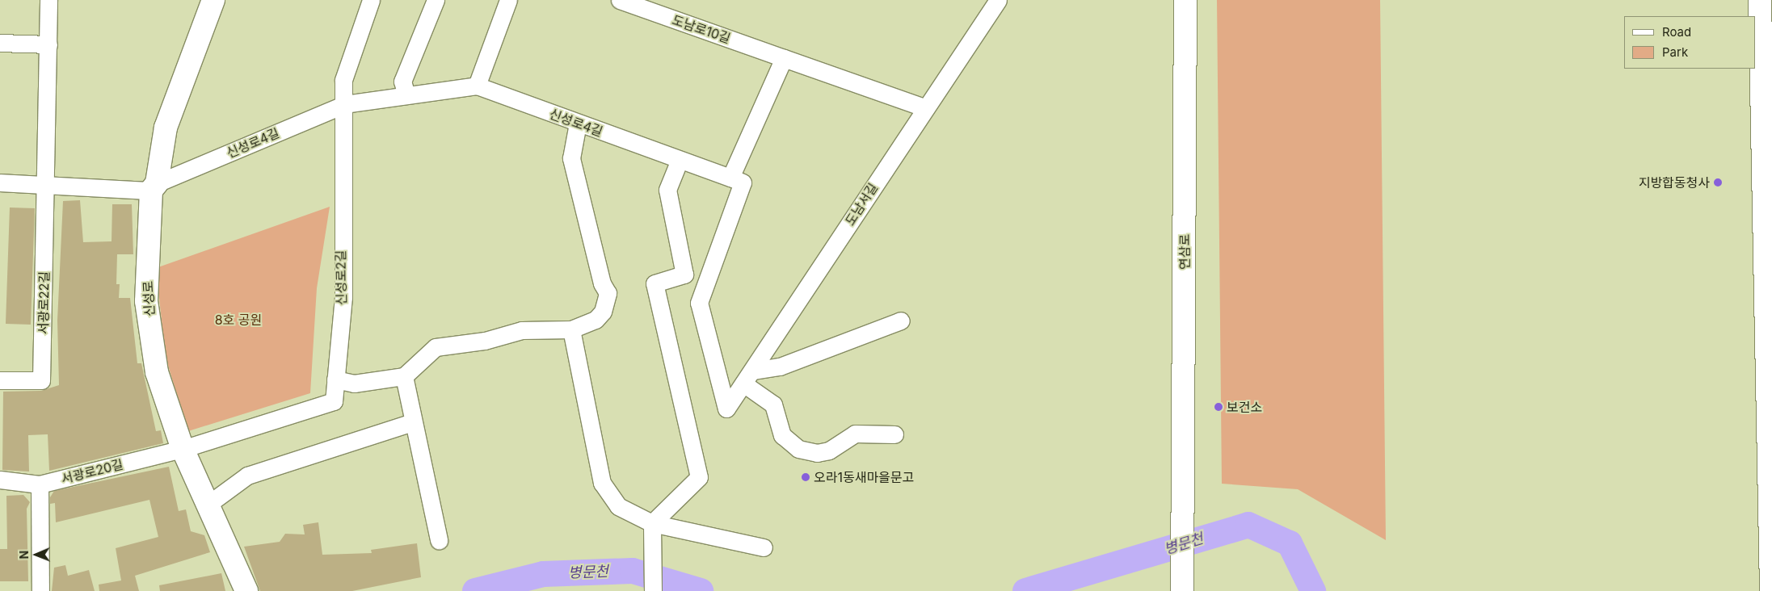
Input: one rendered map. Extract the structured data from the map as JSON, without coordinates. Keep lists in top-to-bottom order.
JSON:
{
  "streets": {
    "main road": ["연삼로", "신성로"],
    "street": [
      "도남로10길",
      "신성로4길",
      "도남서길",
      "신성로2길",
      "서광로22길",
      "서광로20길"
    ]
  },
  "crossings": [
    ["신성로4길", "도남서길"],
    ["신성로4길", "신성로2길"],
    ["신성로4길", "신성로"],
    ["신성로2길", "신성로"],
    ["신성로2길", "서광로20길"],
    ["신성로", "서광로20길"]
  ],
  "water": ["병문천"],
  "parks": ["8호 공원"],
  "places": ["지방합동청사", "보건소", "오라1동새마을문고"],
  "legend": ["Road", "Park"],
  "north": "left"
}
